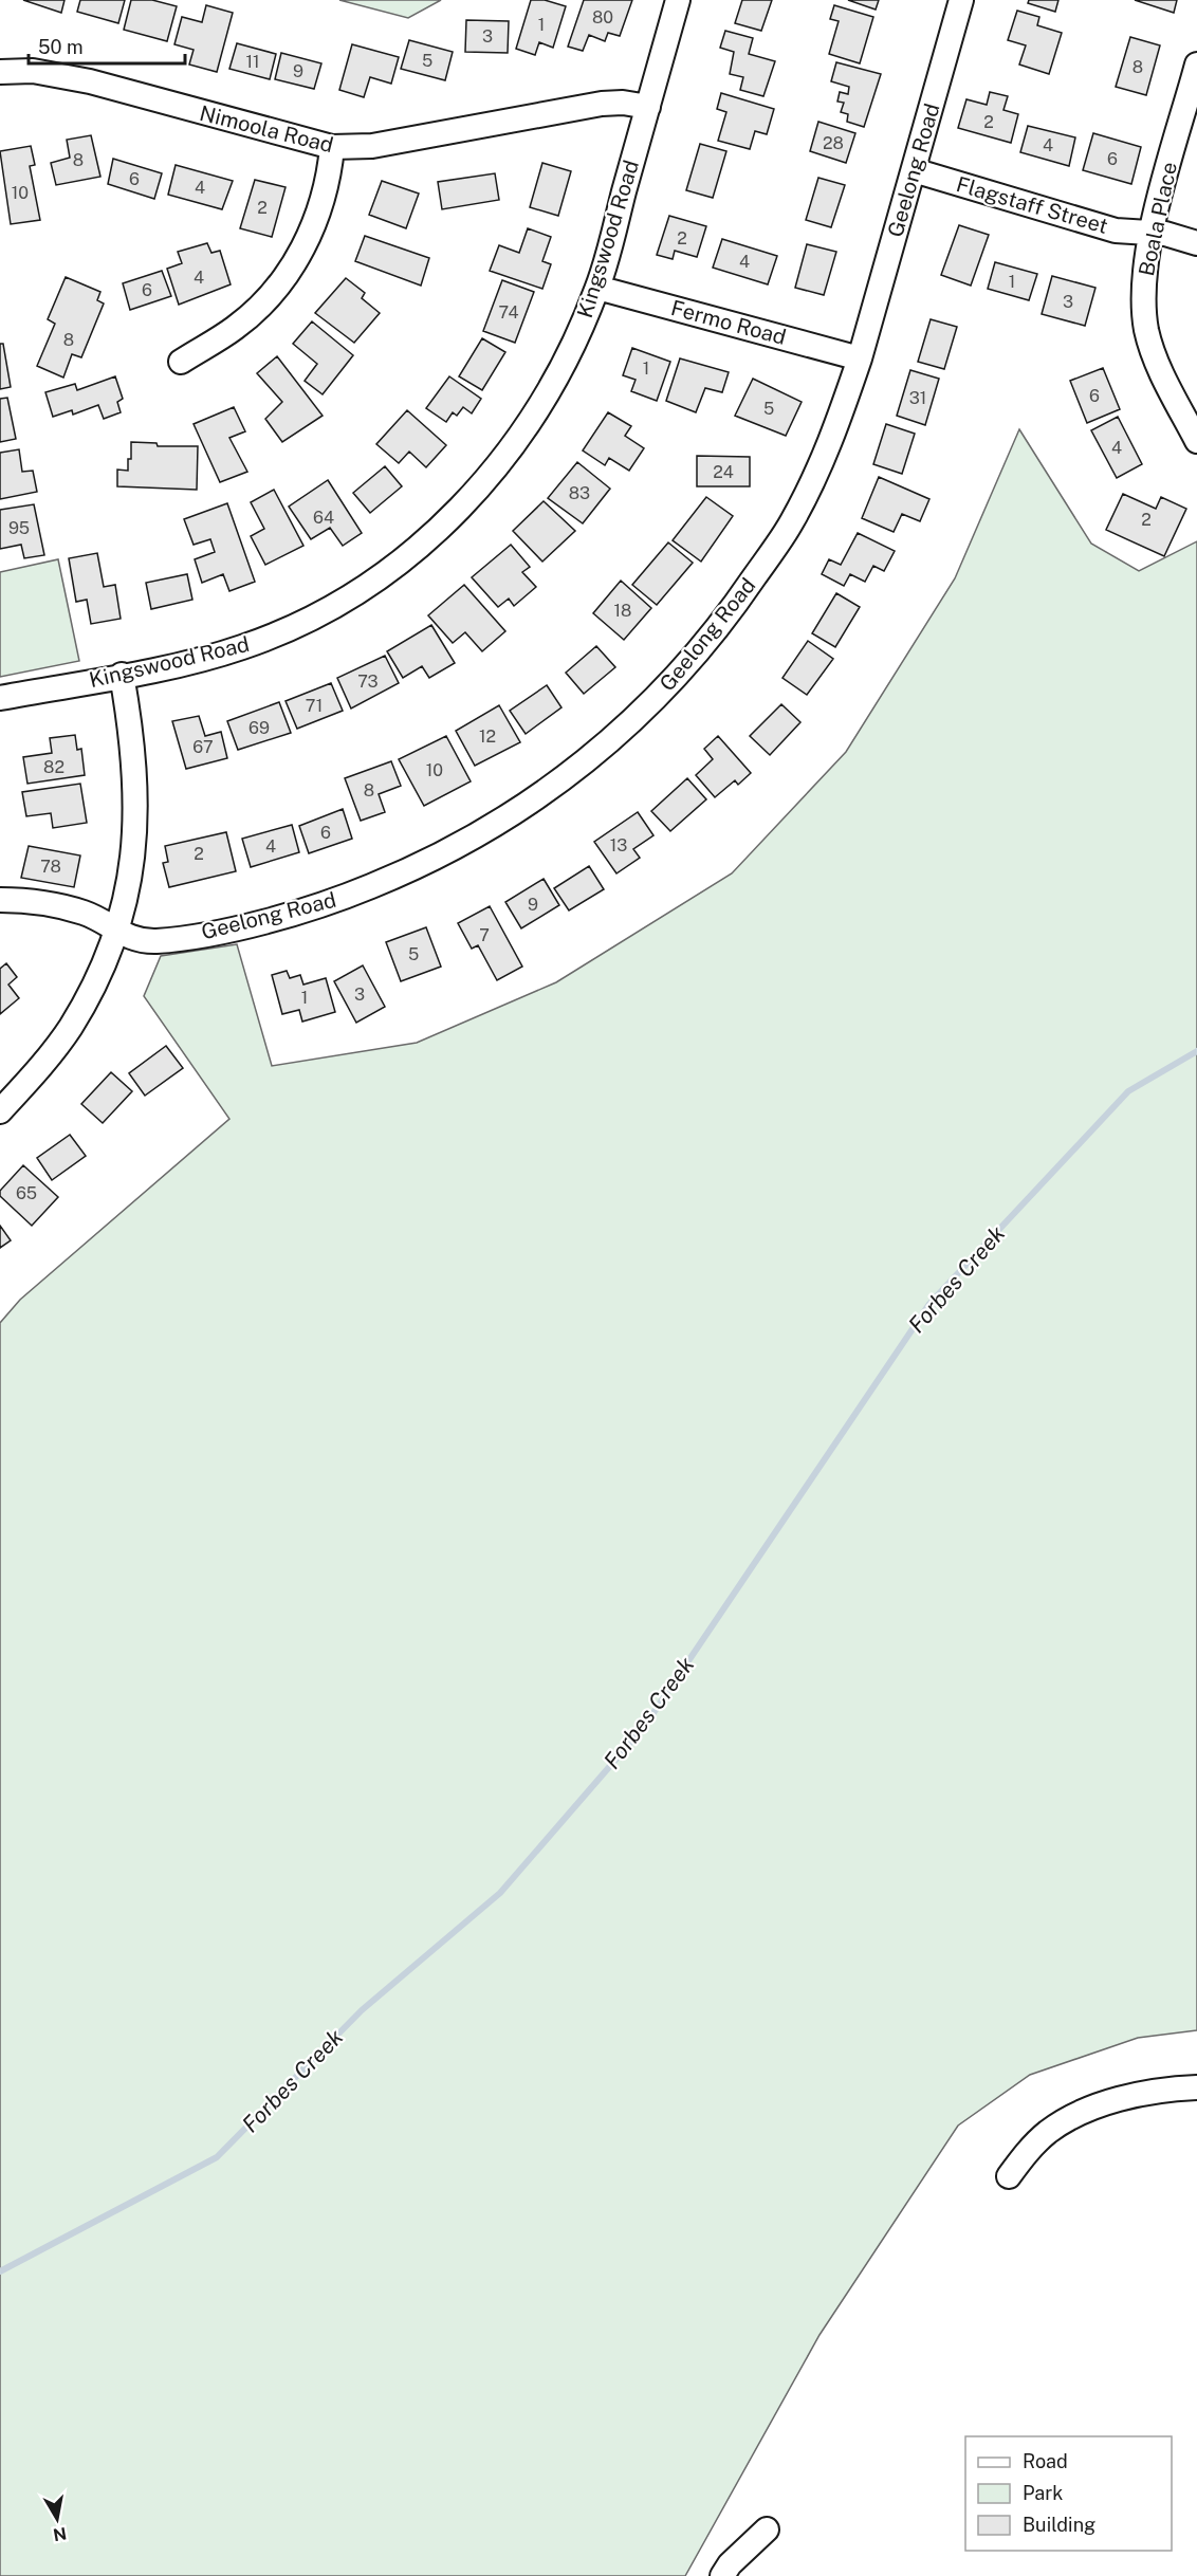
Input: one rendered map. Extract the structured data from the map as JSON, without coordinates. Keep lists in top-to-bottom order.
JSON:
{
  "streets": {
    "street": [
      "Nimoola Road",
      "Geelong Road",
      "Flagstaff Street",
      "Boala Place",
      "Kingswood Road",
      "Fermo Road"
    ]
  },
  "crossings": [
    ["Nimoola Road", "Kingswood Road"],
    ["Geelong Road", "Flagstaff Street"],
    ["Geelong Road", "Fermo Road"],
    ["Flagstaff Street", "Boala Place"],
    ["Kingswood Road", "Fermo Road"]
  ],
  "water": ["Forbes Creek"],
  "house_numbers": [
    "80",
    "1",
    "3",
    "5",
    "11",
    "8",
    "9",
    "2",
    "28",
    "4",
    "6",
    "8",
    "6",
    "4",
    "10",
    "2",
    "2",
    "4",
    "4",
    "1",
    "6",
    "3",
    "74",
    "8",
    "1",
    "6",
    "31",
    "5",
    "4",
    "24",
    "83",
    "64",
    "2",
    "95",
    "18",
    "73",
    "71",
    "69",
    "12",
    "67",
    "82",
    "10",
    "8",
    "6",
    "13",
    "4",
    "2",
    "78",
    "9",
    "7",
    "5",
    "3",
    "1",
    "65"
  ],
  "legend": ["Road", "Park", "Building"],
  "scale_bar": "50 m",
  "north": "bottom"
}
